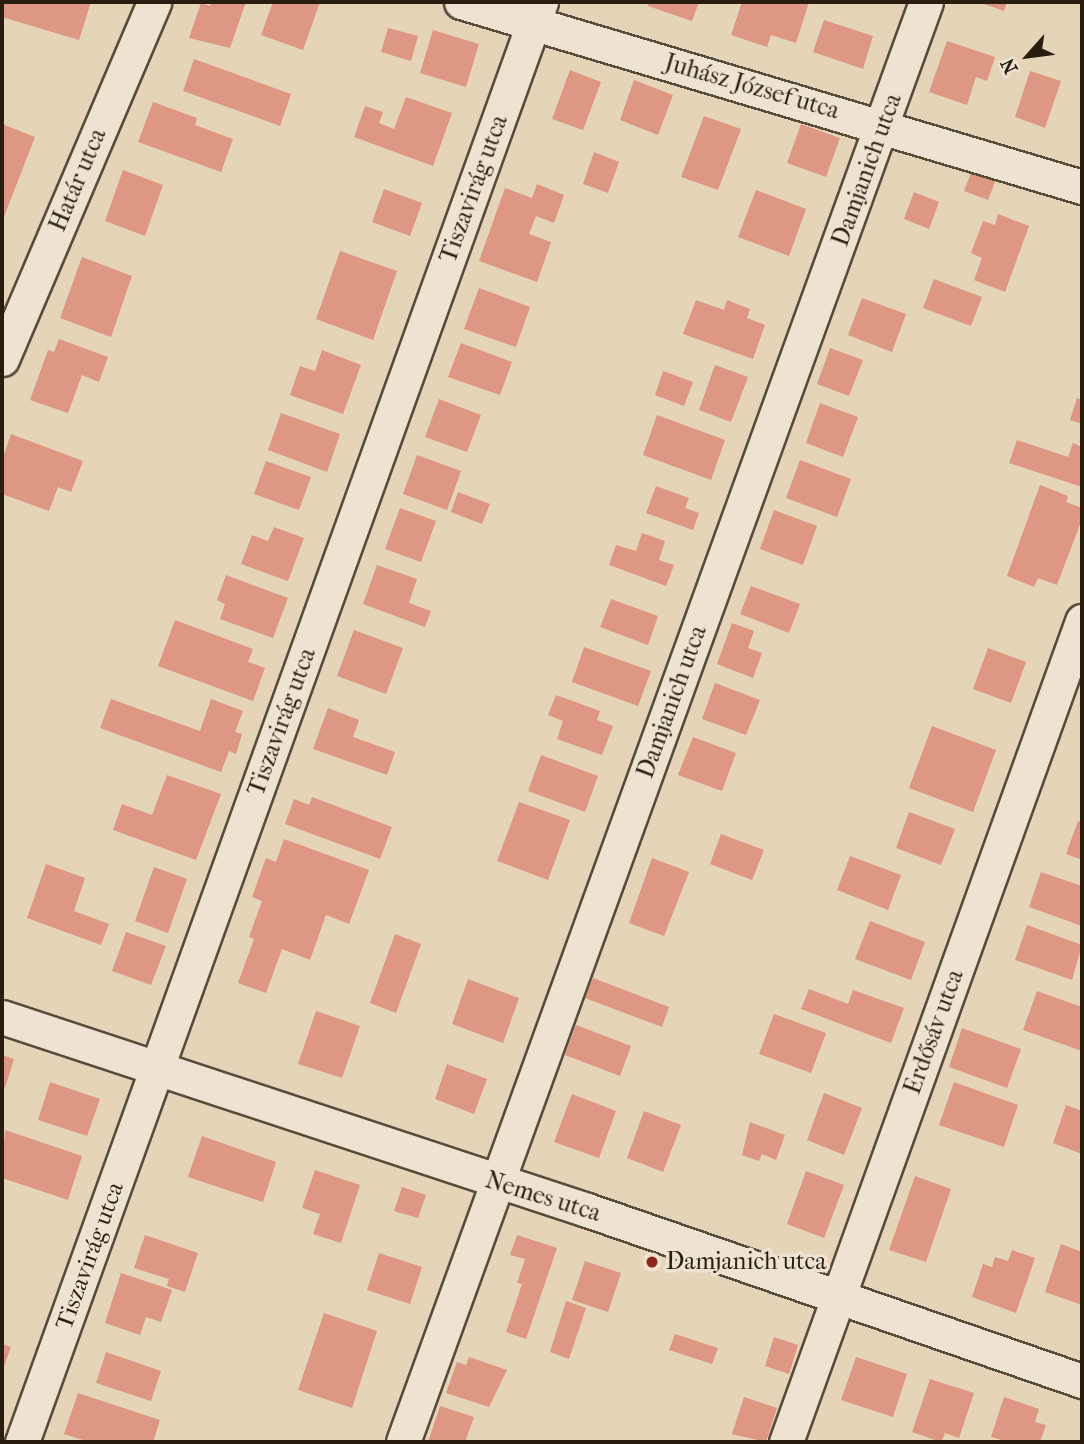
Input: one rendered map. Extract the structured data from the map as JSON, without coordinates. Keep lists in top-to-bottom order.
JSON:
{
  "streets": {
    "street": [
      "Juhász József utca",
      "Damjanich utca",
      "Határ utca",
      "Tiszavirág utca",
      "Erdősáv utca",
      "Nemes utca"
    ]
  },
  "crossings": [
    ["Juhász József utca", "Damjanich utca"],
    ["Juhász József utca", "Tiszavirág utca"],
    ["Damjanich utca", "Nemes utca"],
    ["Tiszavirág utca", "Nemes utca"],
    ["Erdősáv utca", "Nemes utca"]
  ],
  "places": ["Damjanich utca"],
  "north": "bottom left"
}
